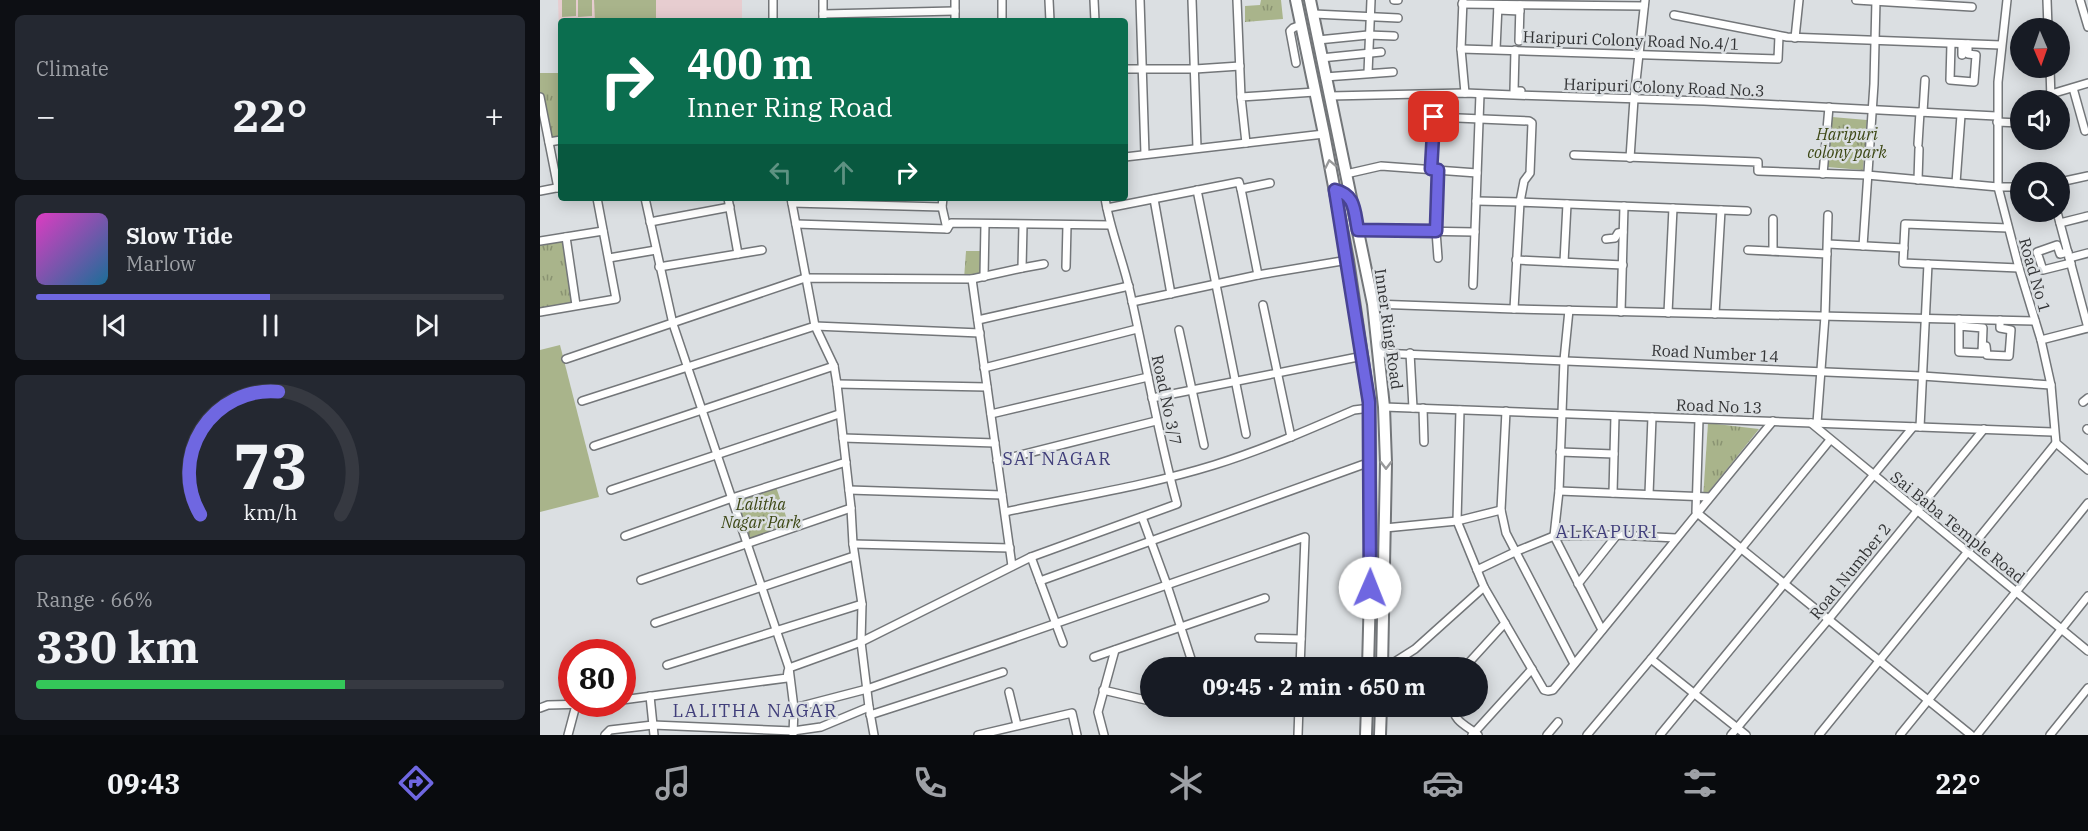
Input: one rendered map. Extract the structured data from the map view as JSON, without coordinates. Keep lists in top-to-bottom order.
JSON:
{
  "streets": {
    "highway": ["Inner Ring Road"],
    "street": [
      "Haripuri Colony Road No.4/1",
      "Haripuri Colony Road No.3",
      "Road No 1",
      "Road Number 14",
      "Road No 3/7",
      "Road No 13",
      "Sai Baba Temple Road",
      "Road Number 2"
    ]
  },
  "crossings": [
    ["Haripuri Colony Road No.3", "Road No 1"],
    ["Haripuri Colony Road No.3", "Inner Ring Road"],
    ["Road No 1", "Road Number 14"],
    ["Road No 1", "Road No 13"],
    ["Inner Ring Road", "Road Number 14"],
    ["Inner Ring Road", "Road No 13"],
    ["Road No 13", "Sai Baba Temple Road"],
    ["Road No 13", "Road Number 2"],
    ["Sai Baba Temple Road", "Road Number 2"]
  ],
  "districts": ["SAI NAGAR", "ALKAPURI", "LALITHA NAGAR"],
  "parks": ["Haripuri colony park", "Lalitha Nagar Park"],
  "north": "bottom",
  "page": {
    "tile": [
      "Climate",
      ["Range · 66%", "330 km"]
    ],
    "turn": ["400 m", "Inner Ring Road"],
    "heat": ["−", "22°", "+"],
    "song": ["Slow Tide", "Marlow"],
    "limit": "80",
    "trip": "09:45 · 2 min · 650 m",
    "tabs": ["09:43", "22°"],
    "gauge": ["73", "km/h"]
  }
}
